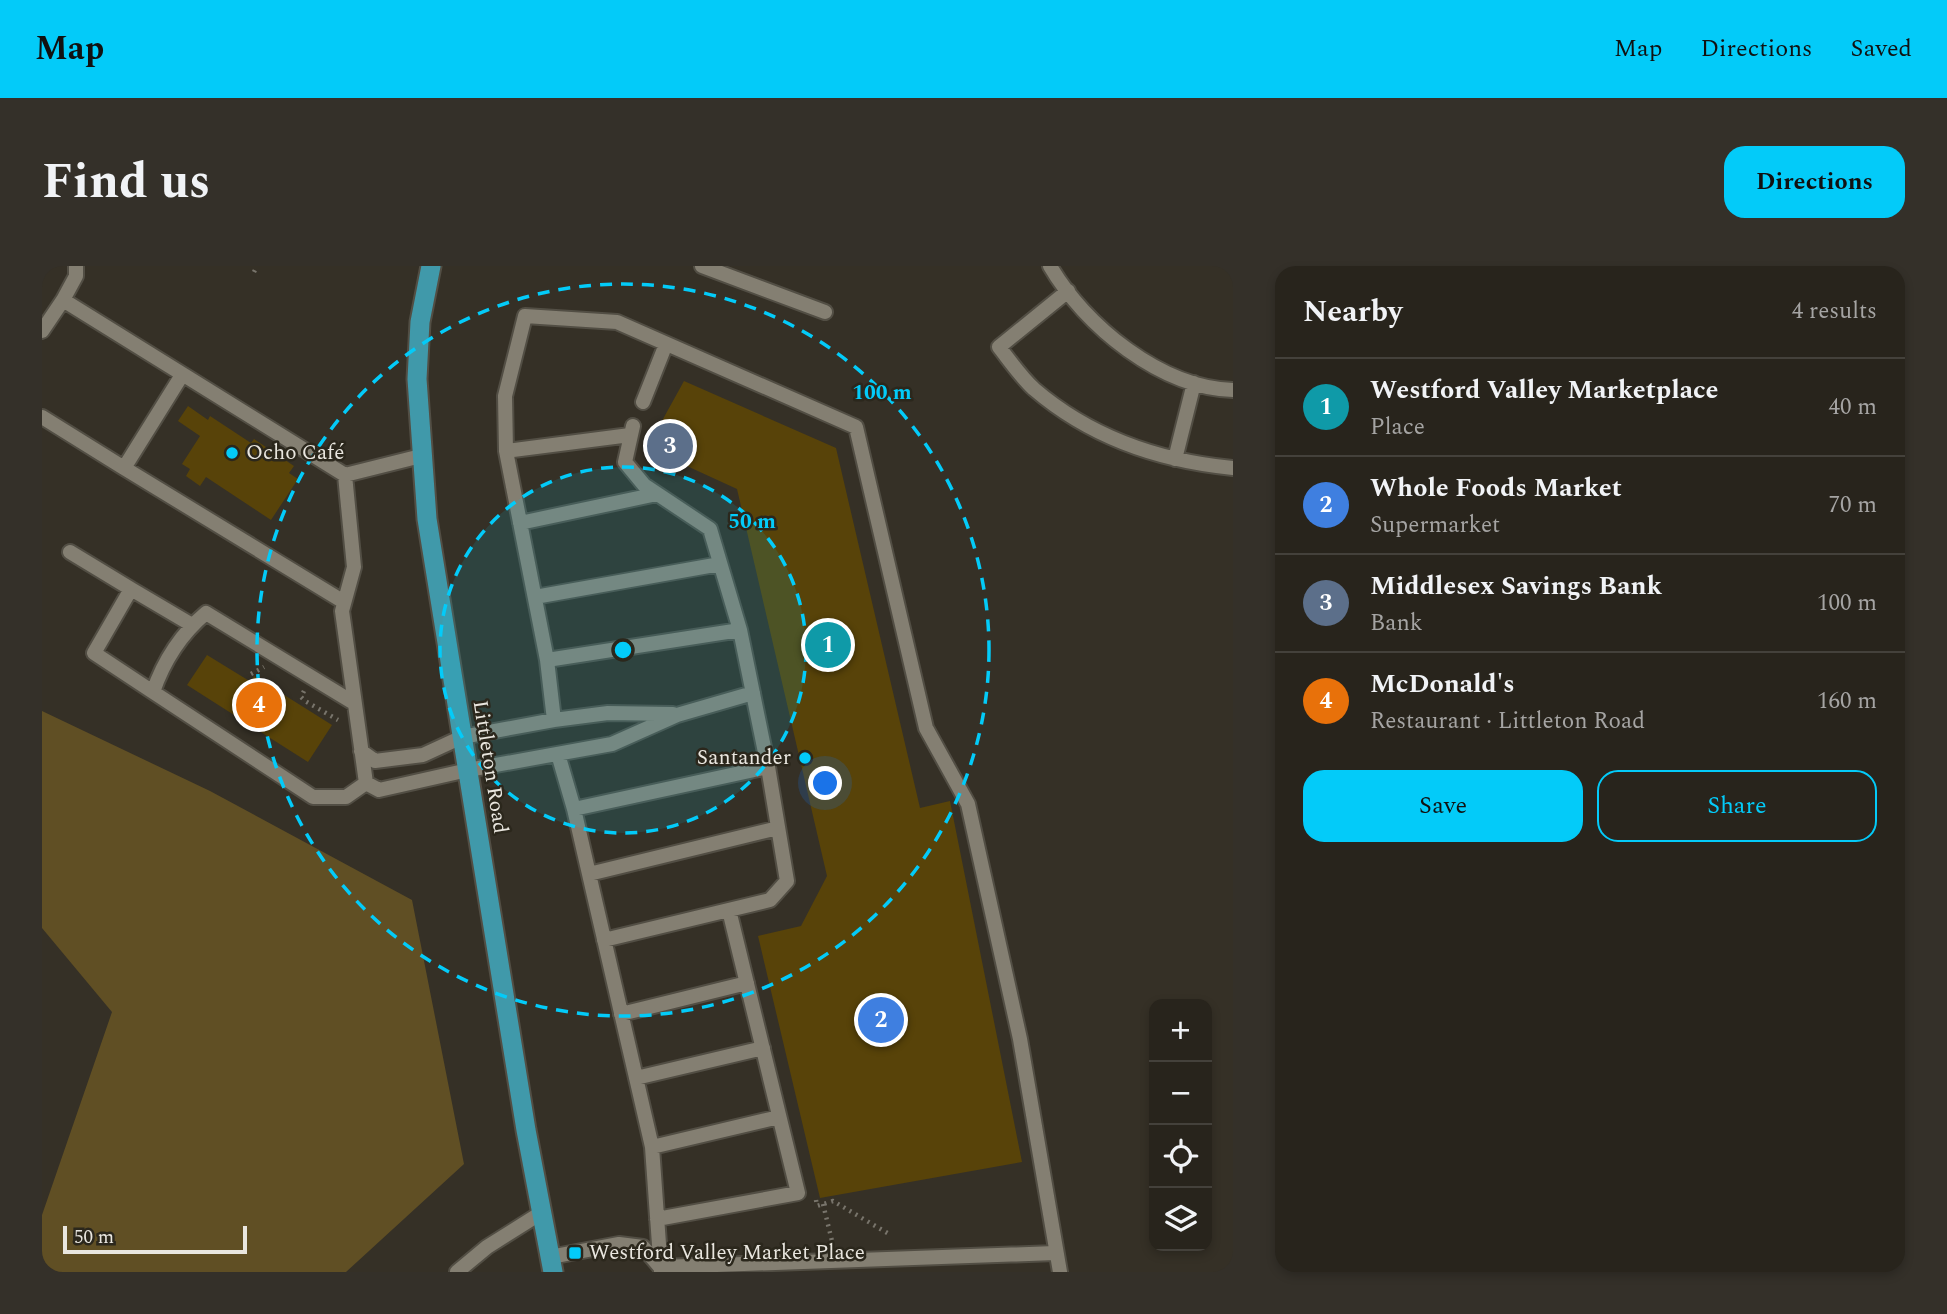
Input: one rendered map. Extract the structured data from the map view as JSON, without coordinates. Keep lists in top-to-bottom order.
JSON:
{
  "streets": {
    "main road": ["Littleton Road"]
  },
  "places": {
    "other": ["Ocho Café", "Santander"],
    "transit": ["Westford Valley Market Place"]
  },
  "scale_bar": "50 m",
  "page": {
    "header": "Map",
    "nav": ["Map", "Directions", "Saved"],
    "title": "Find us",
    "buttons": [
      "Directions",
      ["Save", "Share"]
    ],
    "heading": ["Nearby", "4 results"],
    "list": [
      {
        "mark": "1",
        "name": "Westford Valley Marketplace",
        "note": "Place",
        "value": "40 m"
      },
      {
        "mark": "2",
        "name": "Whole Foods Market",
        "note": "Supermarket",
        "value": "70 m"
      },
      {
        "mark": "3",
        "name": "Middlesex Savings Bank",
        "note": "Bank",
        "value": "100 m"
      },
      {
        "mark": "4",
        "name": "McDonald's",
        "note": "Restaurant · Littleton Road",
        "value": "160 m"
      }
    ],
    "pins": [
      "3",
      "1",
      "4",
      "2"
    ],
    "map_buttons": ["+", "−"],
    "scale": "50 m"
  },
  "rings": ["100 m", "50 m"]
}
